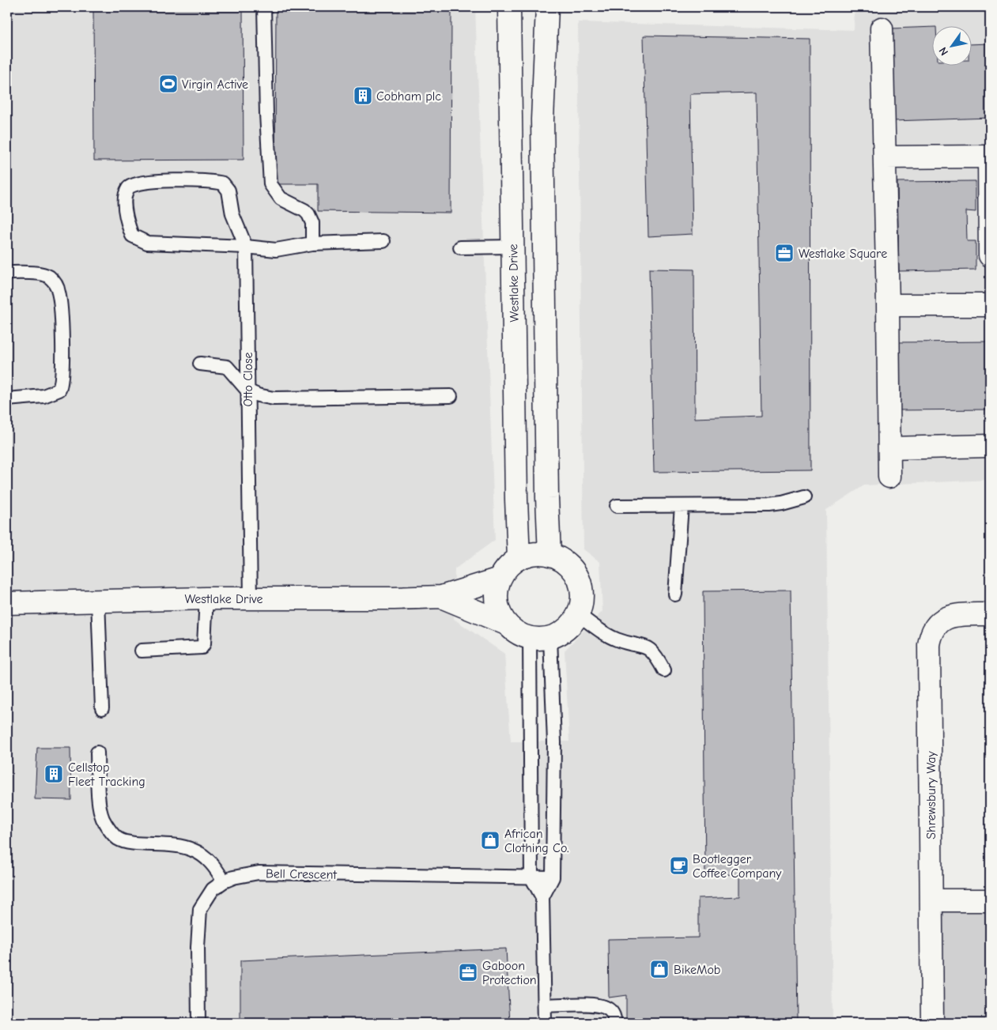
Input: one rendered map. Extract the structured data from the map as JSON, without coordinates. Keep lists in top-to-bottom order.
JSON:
{
  "streets": {
    "street": ["Westlake Drive", "Shrewsbury Way"],
    "lane": ["Otto Close", "Bell Crescent"]
  },
  "crossings": [
    ["Westlake Drive", "Otto Close"]
  ],
  "places": {
    "sports": ["Virgin Active"],
    "building": ["Cobham plc", "Cellstop Fleet Tracking"],
    "office": ["Westlake Square", "Gaboon Protection"],
    "shop": ["African Clothing Co.", "BikeMob"],
    "cafe": ["Bootlegger Coffee Company"]
  },
  "north": "bottom left"
}
